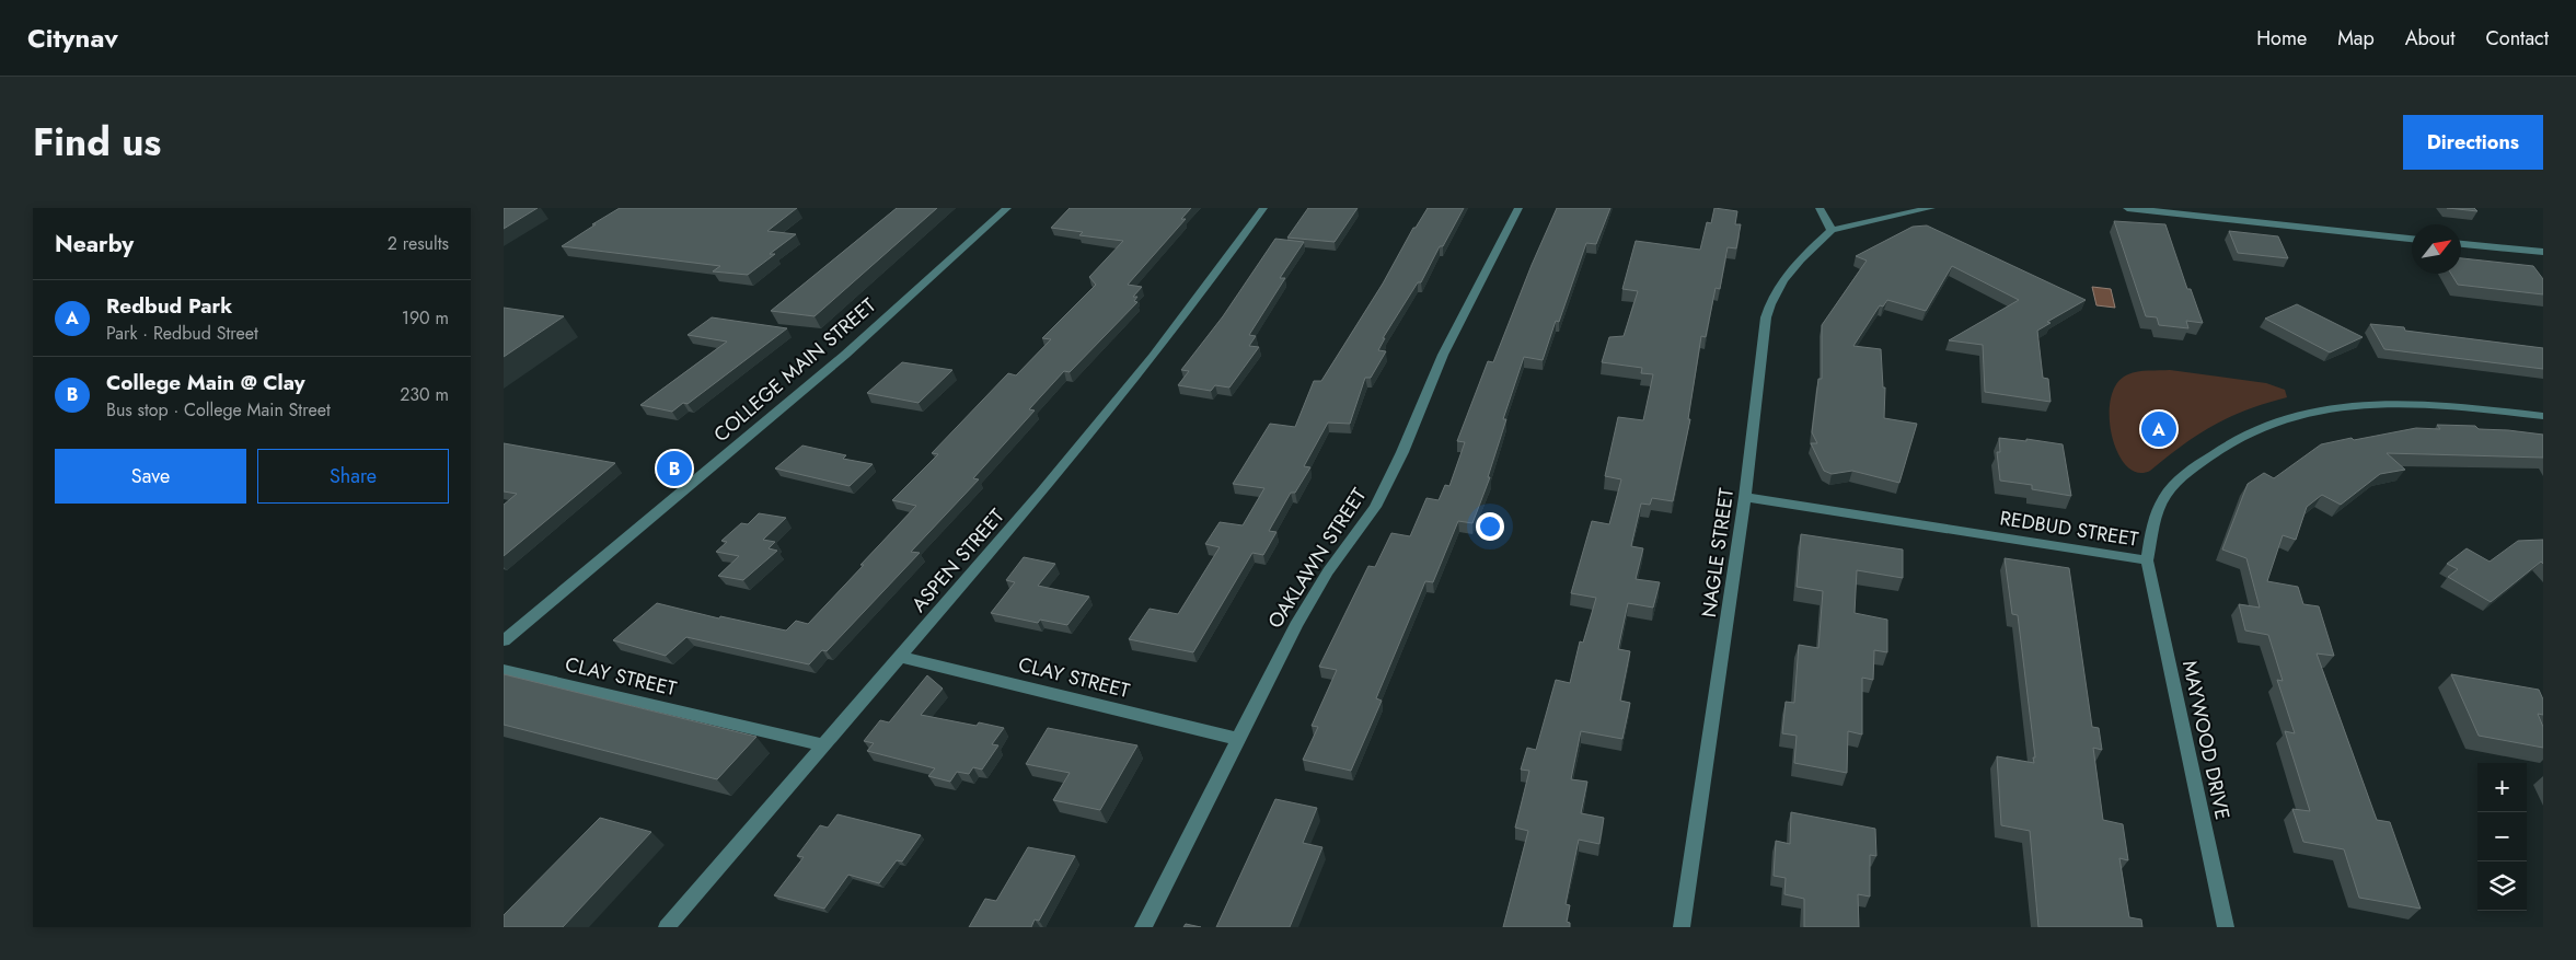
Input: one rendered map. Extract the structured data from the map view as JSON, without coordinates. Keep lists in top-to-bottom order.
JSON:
{
  "streets": {
    "street": [
      "COLLEGE MAIN STREET",
      "REDBUD STREET",
      "NAGLE STREET",
      "OAKLAWN STREET",
      "ASPEN STREET",
      "CLAY STREET",
      "MAYWOOD DRIVE"
    ]
  },
  "crossings": [
    ["REDBUD STREET", "NAGLE STREET"],
    ["REDBUD STREET", "MAYWOOD DRIVE"],
    ["OAKLAWN STREET", "CLAY STREET"],
    ["ASPEN STREET", "CLAY STREET"]
  ],
  "north": "top right",
  "page": {
    "header": "Citynav",
    "nav": [
      "Home",
      "Map",
      "About",
      "Contact"
    ],
    "title": "Find us",
    "buttons": [
      "Directions",
      ["Save", "Share"]
    ],
    "heading": ["Nearby", "2 results"],
    "list": [
      {
        "mark": "A",
        "name": "Redbud Park",
        "note": "Park · Redbud Street",
        "value": "190 m"
      },
      {
        "mark": "B",
        "name": "College Main @ Clay",
        "note": "Bus stop · College Main Street",
        "value": "230 m"
      }
    ],
    "pins": ["A", "B"],
    "map_buttons": ["+", "−"]
  }
}
